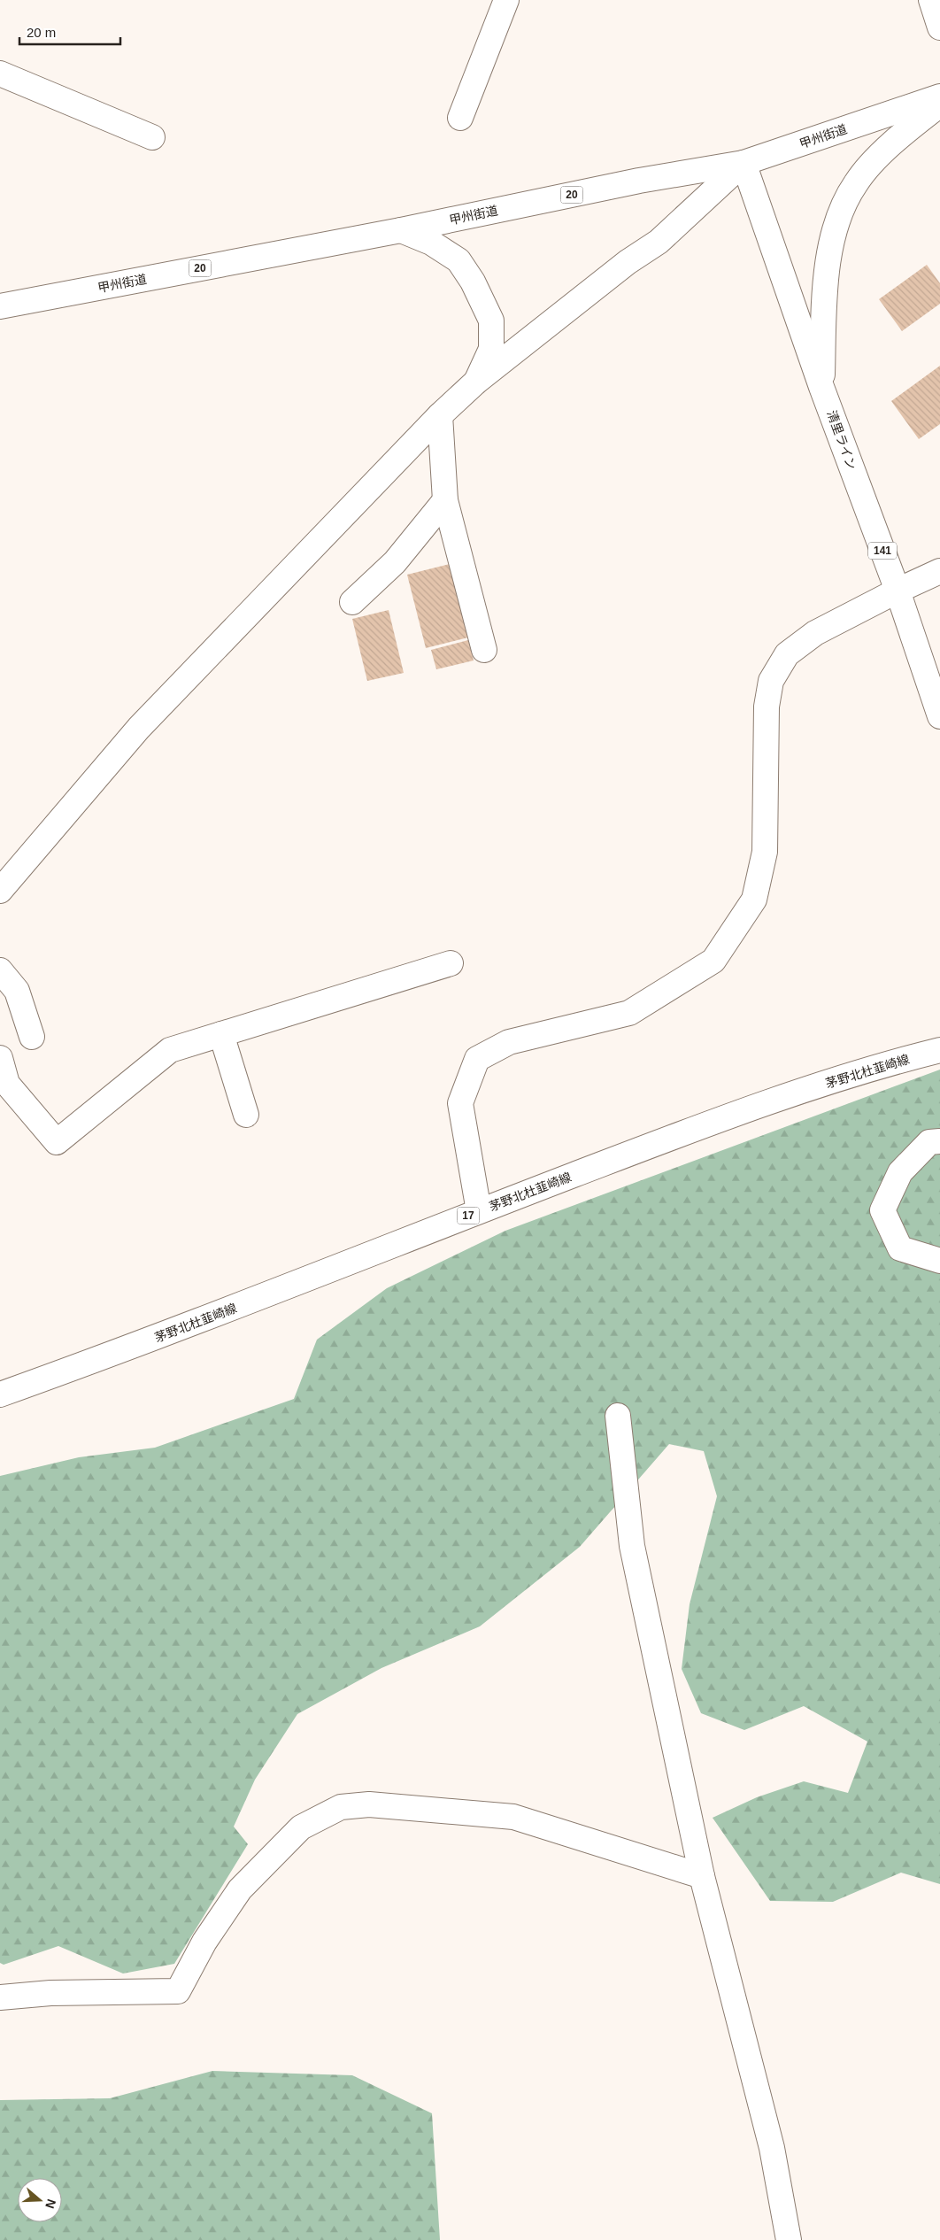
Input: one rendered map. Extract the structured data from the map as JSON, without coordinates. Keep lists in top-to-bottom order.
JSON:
{
  "streets": {
    "main road": [
      "甲州街道",
      "20",
      "清里ライン",
      "141",
      "茅野北杜韮崎線",
      "17"
    ]
  },
  "crossings": [
    ["甲州街道", "清里ライン"]
  ],
  "scale_bar": "20 m",
  "north": "right"
}
